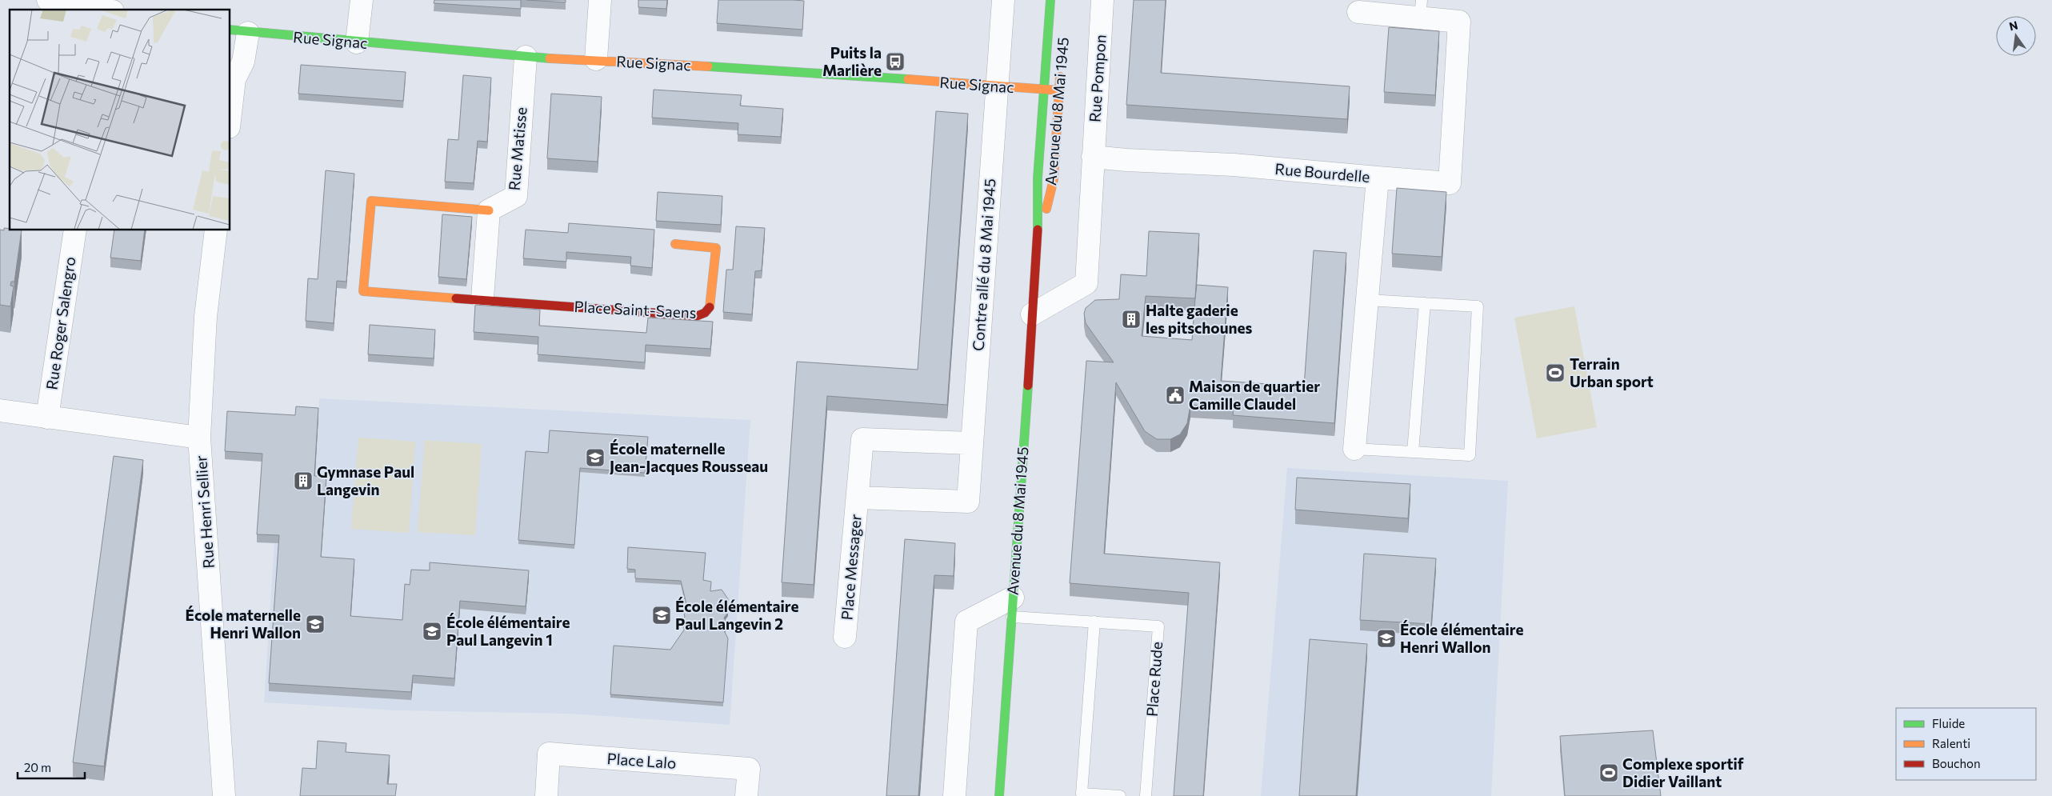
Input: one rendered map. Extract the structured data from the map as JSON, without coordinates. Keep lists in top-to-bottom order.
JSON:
{
  "streets": {
    "street": [
      "Rue Signac",
      "Rue Pompon",
      "Avenue du 8 Mai 1945",
      "Rue Matisse",
      "Rue Bourdelle",
      "Contre allé du 8 Mai 1945",
      "Place Saint-Saens",
      "Rue Roger Salengro",
      "Rue Henri Sellier",
      "Place Messager",
      "Place Lalo"
    ],
    "lane": ["Place Rude"]
  },
  "crossings": [
    ["Rue Signac", "Avenue du 8 Mai 1945"],
    ["Rue Signac", "Rue Matisse"],
    ["Rue Signac", "Contre allé du 8 Mai 1945"],
    ["Rue Pompon", "Avenue du 8 Mai 1945"],
    ["Rue Pompon", "Rue Bourdelle"],
    ["Avenue du 8 Mai 1945", "Place Rude"],
    ["Contre allé du 8 Mai 1945", "Place Messager"]
  ],
  "places": {
    "bus stop": ["Puits la Marlière"],
    "building": ["Halte gaderie les pitschounes", "Gymnase Paul Langevin"],
    "sports": ["Terrain Urban sport", "Complexe sportif Didier Vaillant"],
    "public building": ["Maison de quartier Camille Claudel"],
    "school or university": [
      "École maternelle Jean-Jacques Rousseau",
      "École élémentaire Paul Langevin 2",
      "École maternelle Henri Wallon",
      "École élémentaire Paul Langevin 1",
      "École élémentaire Henri Wallon"
    ]
  },
  "legend": ["Fluide", "Ralenti", "Bouchon"],
  "scale_bar": "20 m",
  "north": "top"
}
